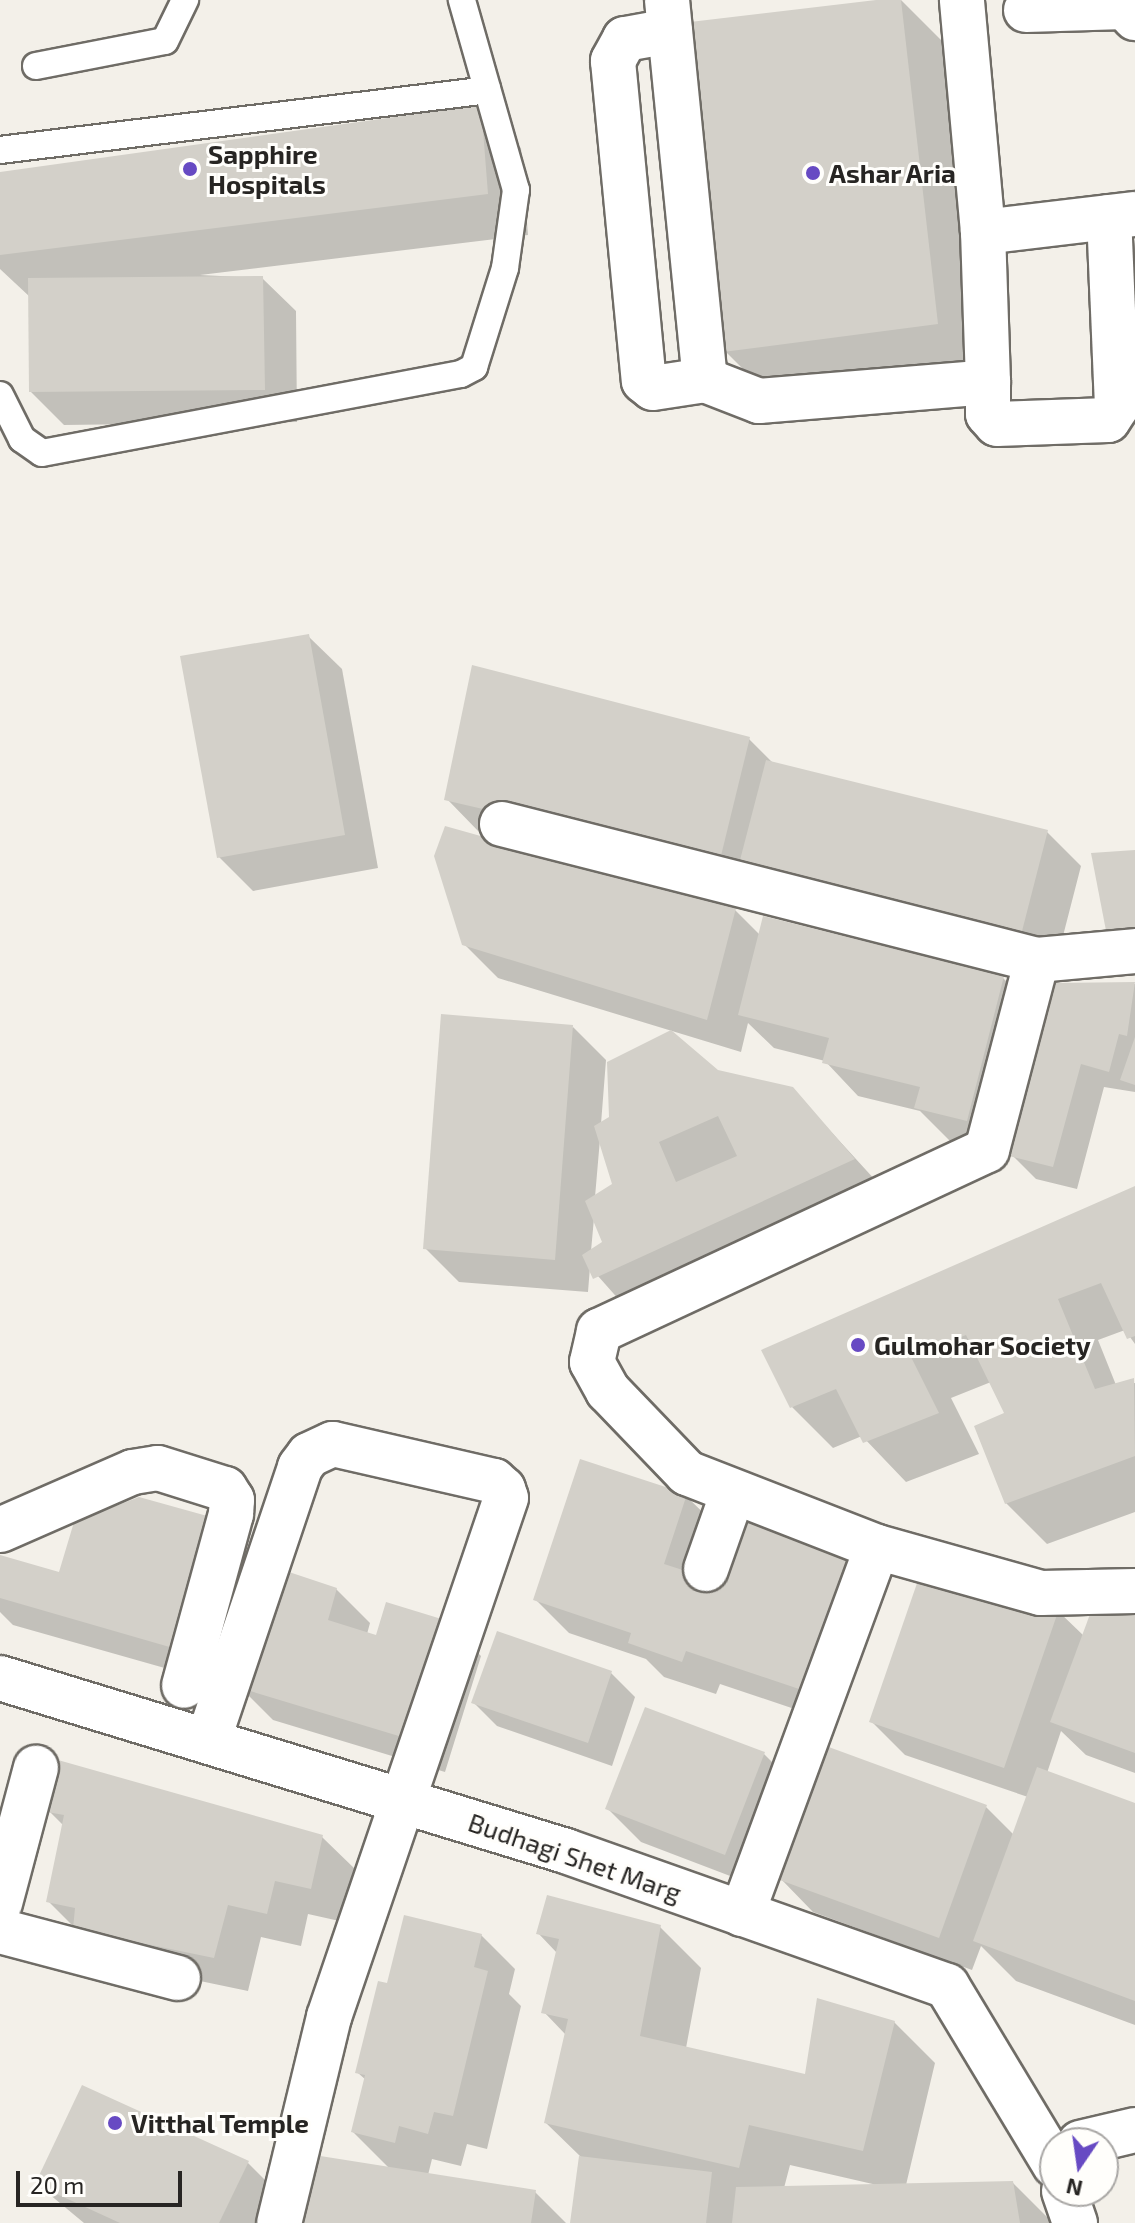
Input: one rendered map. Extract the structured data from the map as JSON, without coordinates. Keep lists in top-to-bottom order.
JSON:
{
  "streets": {
    "street": ["Budhagi Shet Marg"]
  },
  "places": [
    "Sapphire Hospitals",
    "Ashar Aria",
    "Gulmohar Society",
    "Vitthal Temple"
  ],
  "scale_bar": "20 m",
  "north": "bottom"
}
